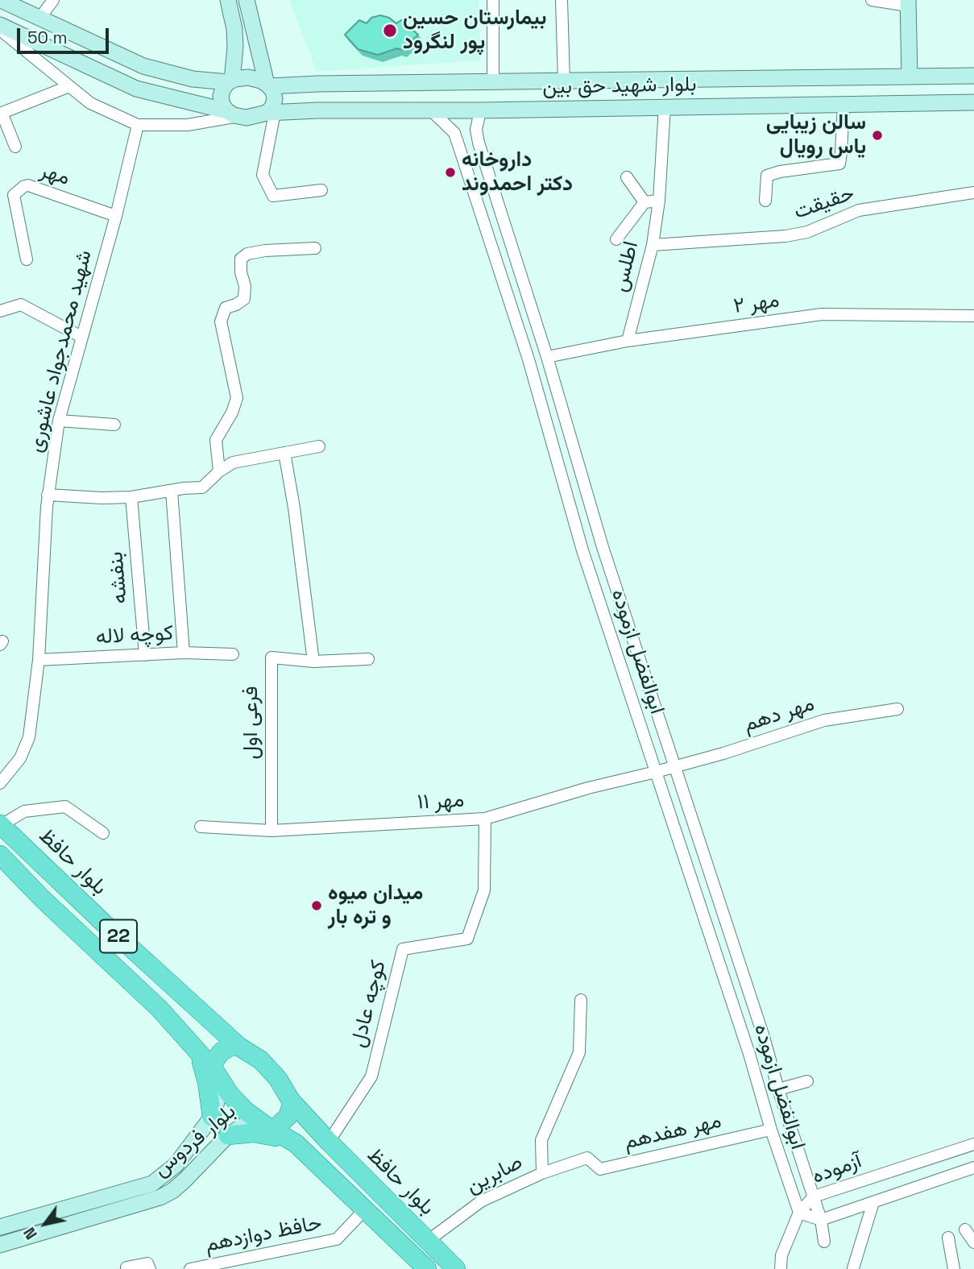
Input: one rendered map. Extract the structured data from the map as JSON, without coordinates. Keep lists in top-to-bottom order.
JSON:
{
  "streets": {
    "main road": [
      "بلوار شهید حق بین",
      "بلوار حافظ",
      "22",
      "بلوار فردوس"
    ],
    "street": [
      "مهر",
      "حقیقت",
      "اطلس",
      "مهر ۲",
      "شهید محمدجواد عاشوری",
      "بنفشه",
      "کوچه لاله",
      "ابوالفضل ازموده",
      "مهر دهم",
      "فرعی اول",
      "مهر ۱۱",
      "کوچه عادل",
      "مهر هفدهم",
      "آزموده",
      "صابرین",
      "حافظ دوازدهم"
    ]
  },
  "crossings": [
    ["بلوار شهید حق بین", "اطلس"],
    ["بلوار شهید حق بین", "ابوالفضل ازموده"],
    ["مهر", "شهید محمدجواد عاشوری"],
    ["حقیقت", "اطلس"],
    ["اطلس", "مهر ۲"],
    ["مهر ۲", "ابوالفضل ازموده"],
    ["شهید محمدجواد عاشوری", "کوچه لاله"],
    ["بنفشه", "کوچه لاله"],
    ["ابوالفضل ازموده", "مهر دهم"],
    ["ابوالفضل ازموده", "مهر ۱۱"],
    ["ابوالفضل ازموده", "مهر هفدهم"],
    ["ابوالفضل ازموده", "آزموده"],
    ["مهر دهم", "مهر ۱۱"],
    ["فرعی اول", "مهر ۱۱"],
    ["مهر ۱۱", "کوچه عادل"],
    ["بلوار حافظ", "22"],
    ["بلوار حافظ", "کوچه عادل"],
    ["بلوار حافظ", "بلوار فردوس"],
    ["بلوار حافظ", "صابرین"],
    ["بلوار حافظ", "حافظ دوازدهم"],
    ["22", "بلوار فردوس"],
    ["مهر هفدهم", "صابرین"]
  ],
  "places": [
    "بیمارستان حسین پور لنگرود",
    "سالن زیبایی یاس رویال",
    "داروخانه دکتر احمدوند",
    "میدان میوه و تره بار"
  ],
  "scale_bar": "50 m",
  "north": "bottom left"
}
